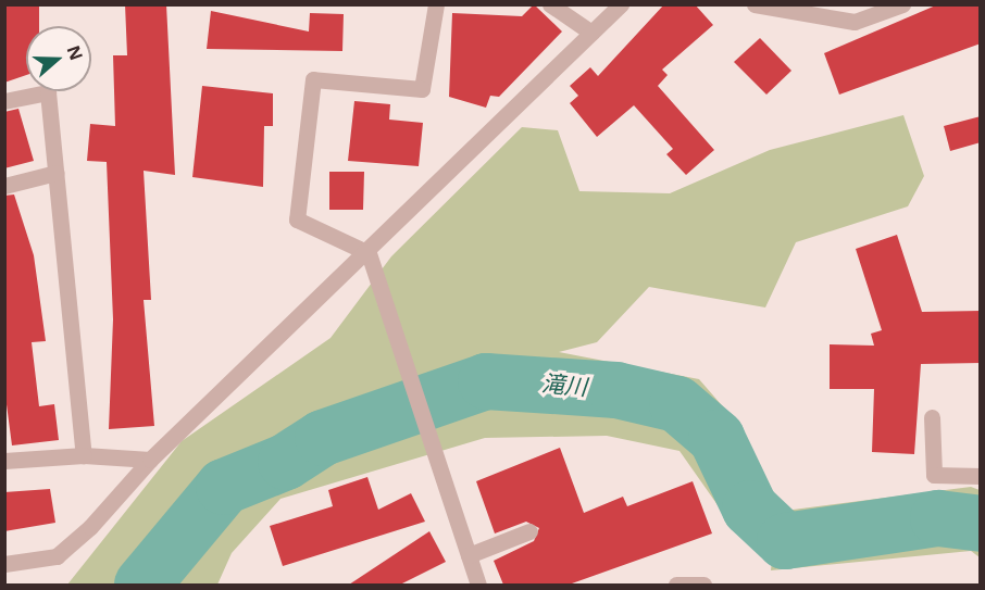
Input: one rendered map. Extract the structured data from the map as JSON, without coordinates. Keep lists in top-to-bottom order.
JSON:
{
  "water": ["滝川"],
  "north": "right"
}
